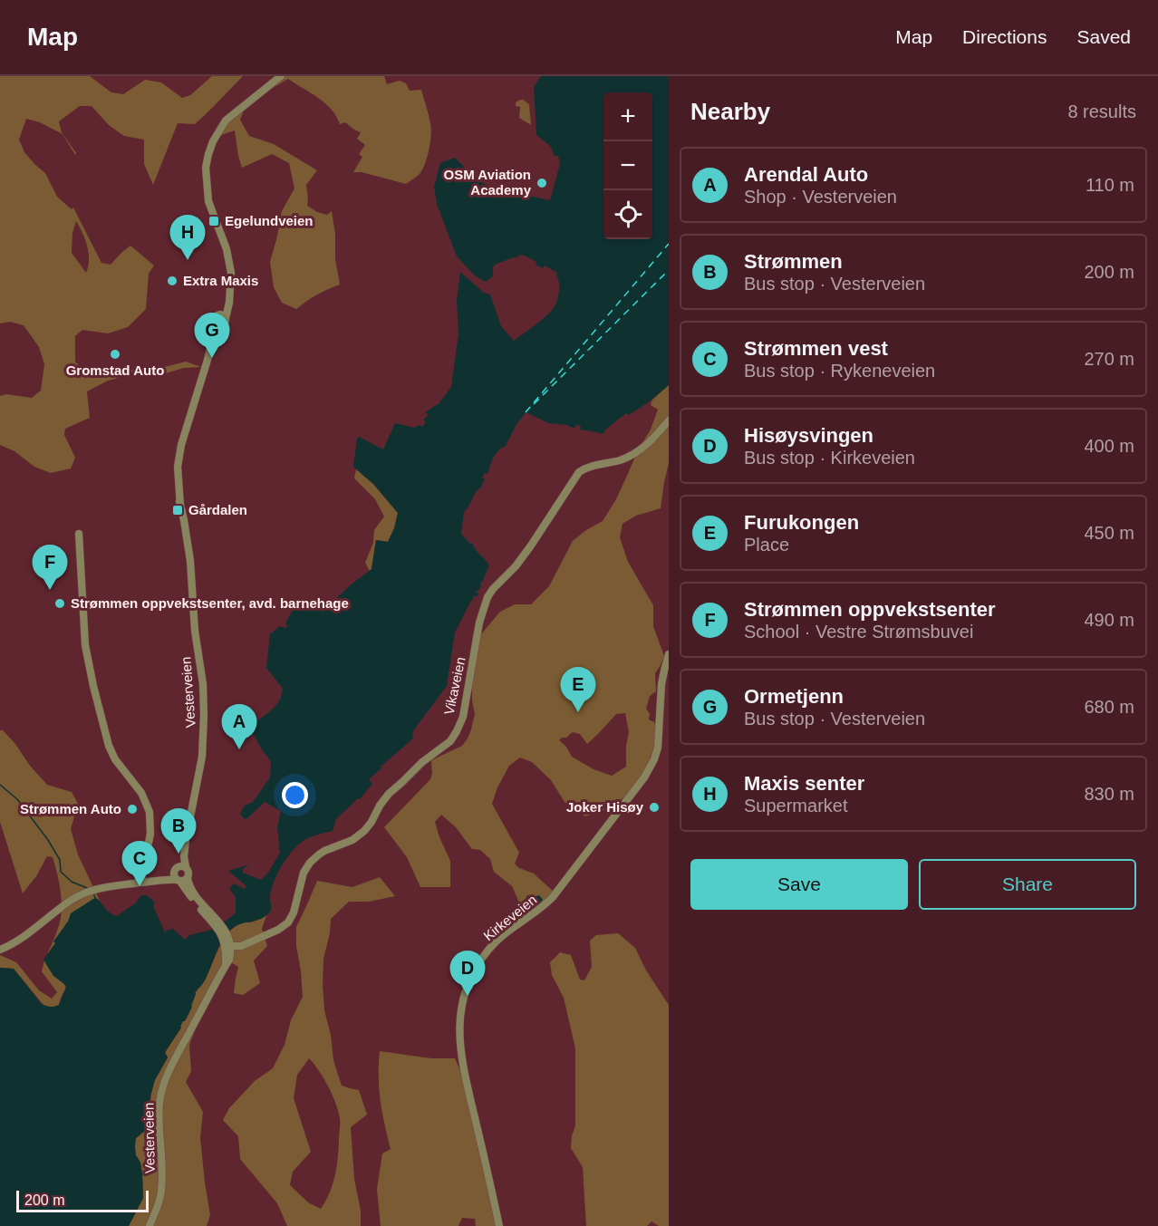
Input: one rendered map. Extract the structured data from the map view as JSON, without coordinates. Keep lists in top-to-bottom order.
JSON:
{
  "streets": {
    "main road": ["Vikaveien", "Vesterveien", "Kirkeveien"]
  },
  "crossings": [
    ["Vikaveien", "Vesterveien"]
  ],
  "places": {
    "other": [
      "OSM Aviation Academy",
      "Extra Maxis",
      "Gromstad Auto",
      "Strømmen oppvekstsenter, avd. barnehage",
      "Joker Hisøy",
      "Strømmen Auto"
    ],
    "transit": ["Egelundveien", "Gårdalen"]
  },
  "scale_bar": "200 m",
  "page": {
    "header": "Map",
    "nav": ["Map", "Directions", "Saved"],
    "heading": ["Nearby", "8 results"],
    "map_buttons": ["+", "−"],
    "list": [
      {
        "mark": "A",
        "name": "Arendal Auto",
        "note": "Shop · Vesterveien",
        "value": "110 m"
      },
      {
        "mark": "B",
        "name": "Strømmen",
        "note": "Bus stop · Vesterveien",
        "value": "200 m"
      },
      {
        "mark": "C",
        "name": "Strømmen vest",
        "note": "Bus stop · Rykeneveien",
        "value": "270 m"
      },
      {
        "mark": "D",
        "name": "Hisøysvingen",
        "note": "Bus stop · Kirkeveien",
        "value": "400 m"
      },
      {
        "mark": "E",
        "name": "Furukongen",
        "note": "Place",
        "value": "450 m"
      },
      {
        "mark": "F",
        "name": "Strømmen oppvekstsenter",
        "note": "School · Vestre Strømsbuvei",
        "value": "490 m"
      },
      {
        "mark": "G",
        "name": "Ormetjenn",
        "note": "Bus stop · Vesterveien",
        "value": "680 m"
      },
      {
        "mark": "H",
        "name": "Maxis senter",
        "note": "Supermarket",
        "value": "830 m"
      }
    ],
    "pins": [
      "H",
      "G",
      "F",
      "E",
      "A",
      "B",
      "C",
      "D"
    ],
    "buttons": ["Save", "Share"],
    "scale": "200 m"
  }
}
